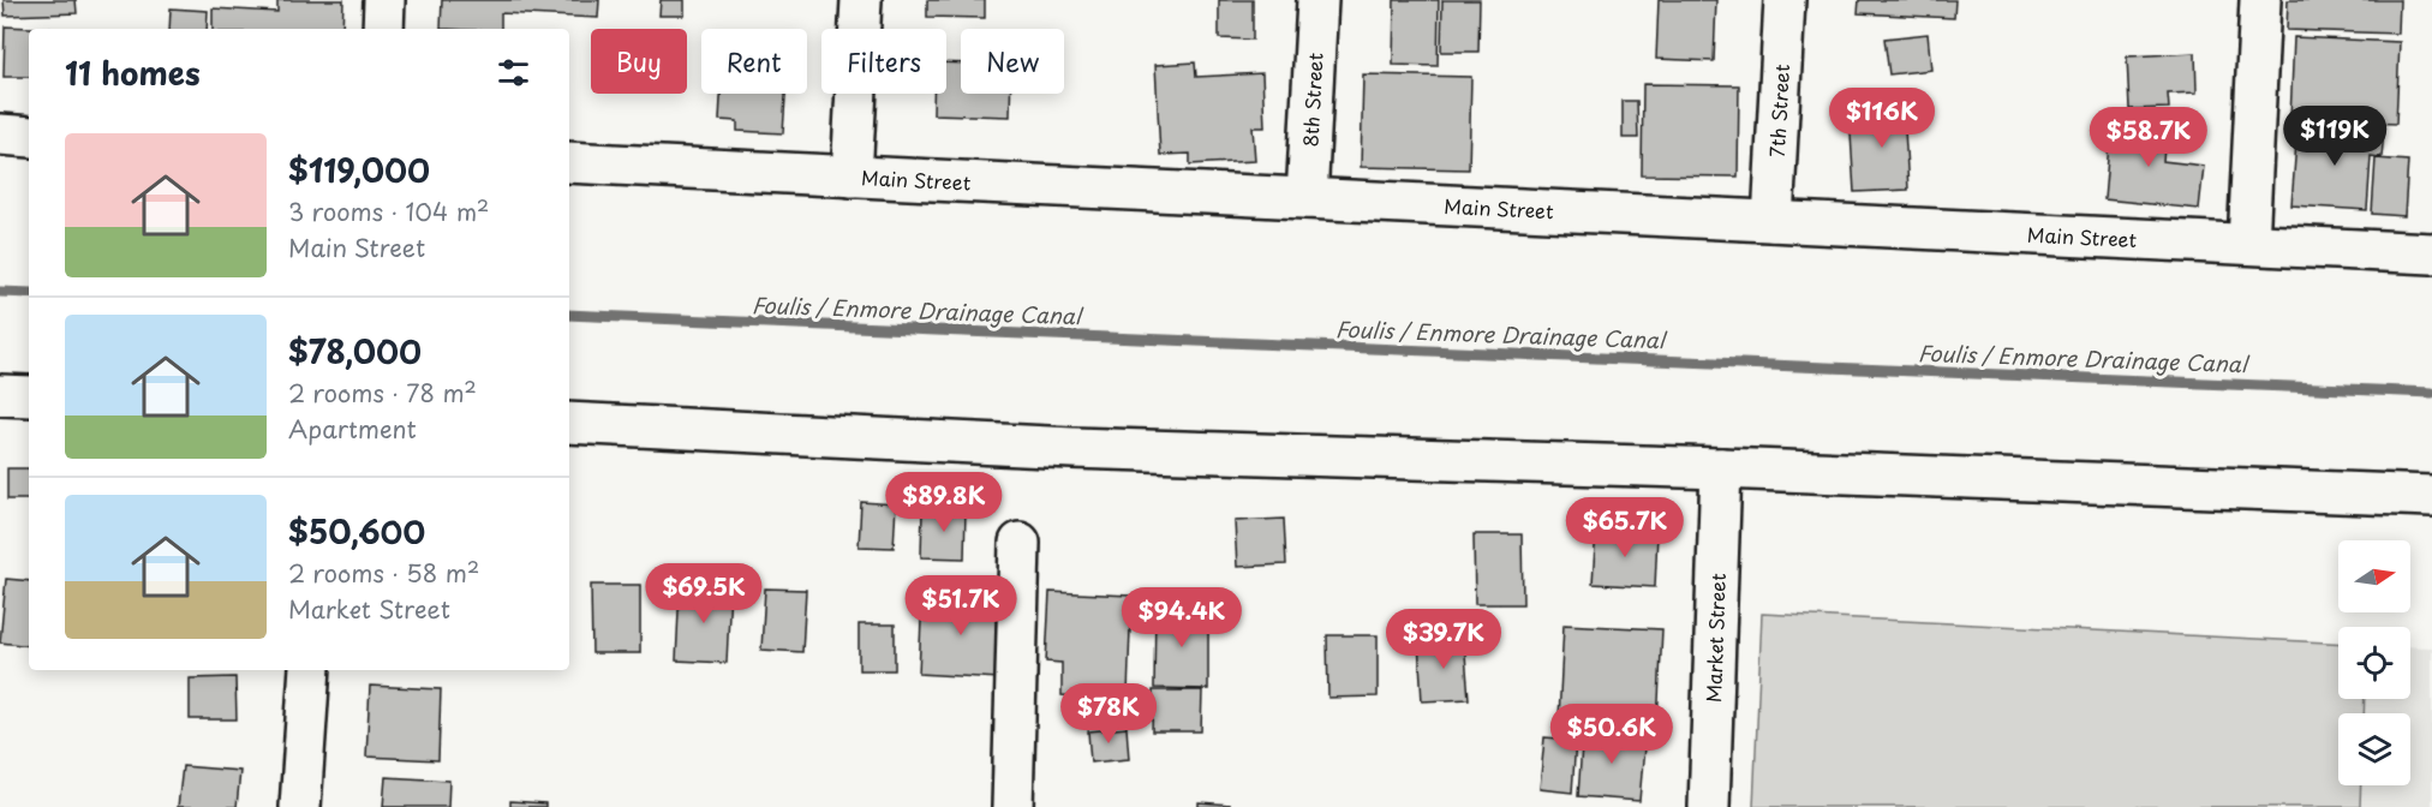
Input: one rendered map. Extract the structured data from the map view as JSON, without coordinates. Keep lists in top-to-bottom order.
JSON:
{
  "streets": {
    "street": [
      "8th Street",
      "7th Street",
      "Main Street",
      "Market Street"
    ]
  },
  "crossings": [
    ["8th Street", "Main Street"],
    ["7th Street", "Main Street"]
  ],
  "water": ["Foulis / Enmore Drainage Canal"],
  "north": "right",
  "page": {
    "chip": [
      "Buy",
      "Rent",
      "Filters",
      "New"
    ],
    "heading": "11 homes",
    "price": [
      "$116K",
      "$119K",
      "$58.7K",
      "$89.8K",
      "$65.7K",
      "$69.5K",
      "$51.7K",
      "$94.4K",
      "$39.7K",
      "$78K",
      "$50.6K"
    ],
    "list": [
      {
        "name": "$119,000",
        "note": "3 rooms · 104 m² · Main Street"
      },
      {
        "name": "$78,000",
        "note": "2 rooms · 78 m² · Apartment"
      },
      {
        "name": "$50,600",
        "note": "2 rooms · 58 m² · Market Street"
      }
    ]
  }
}
